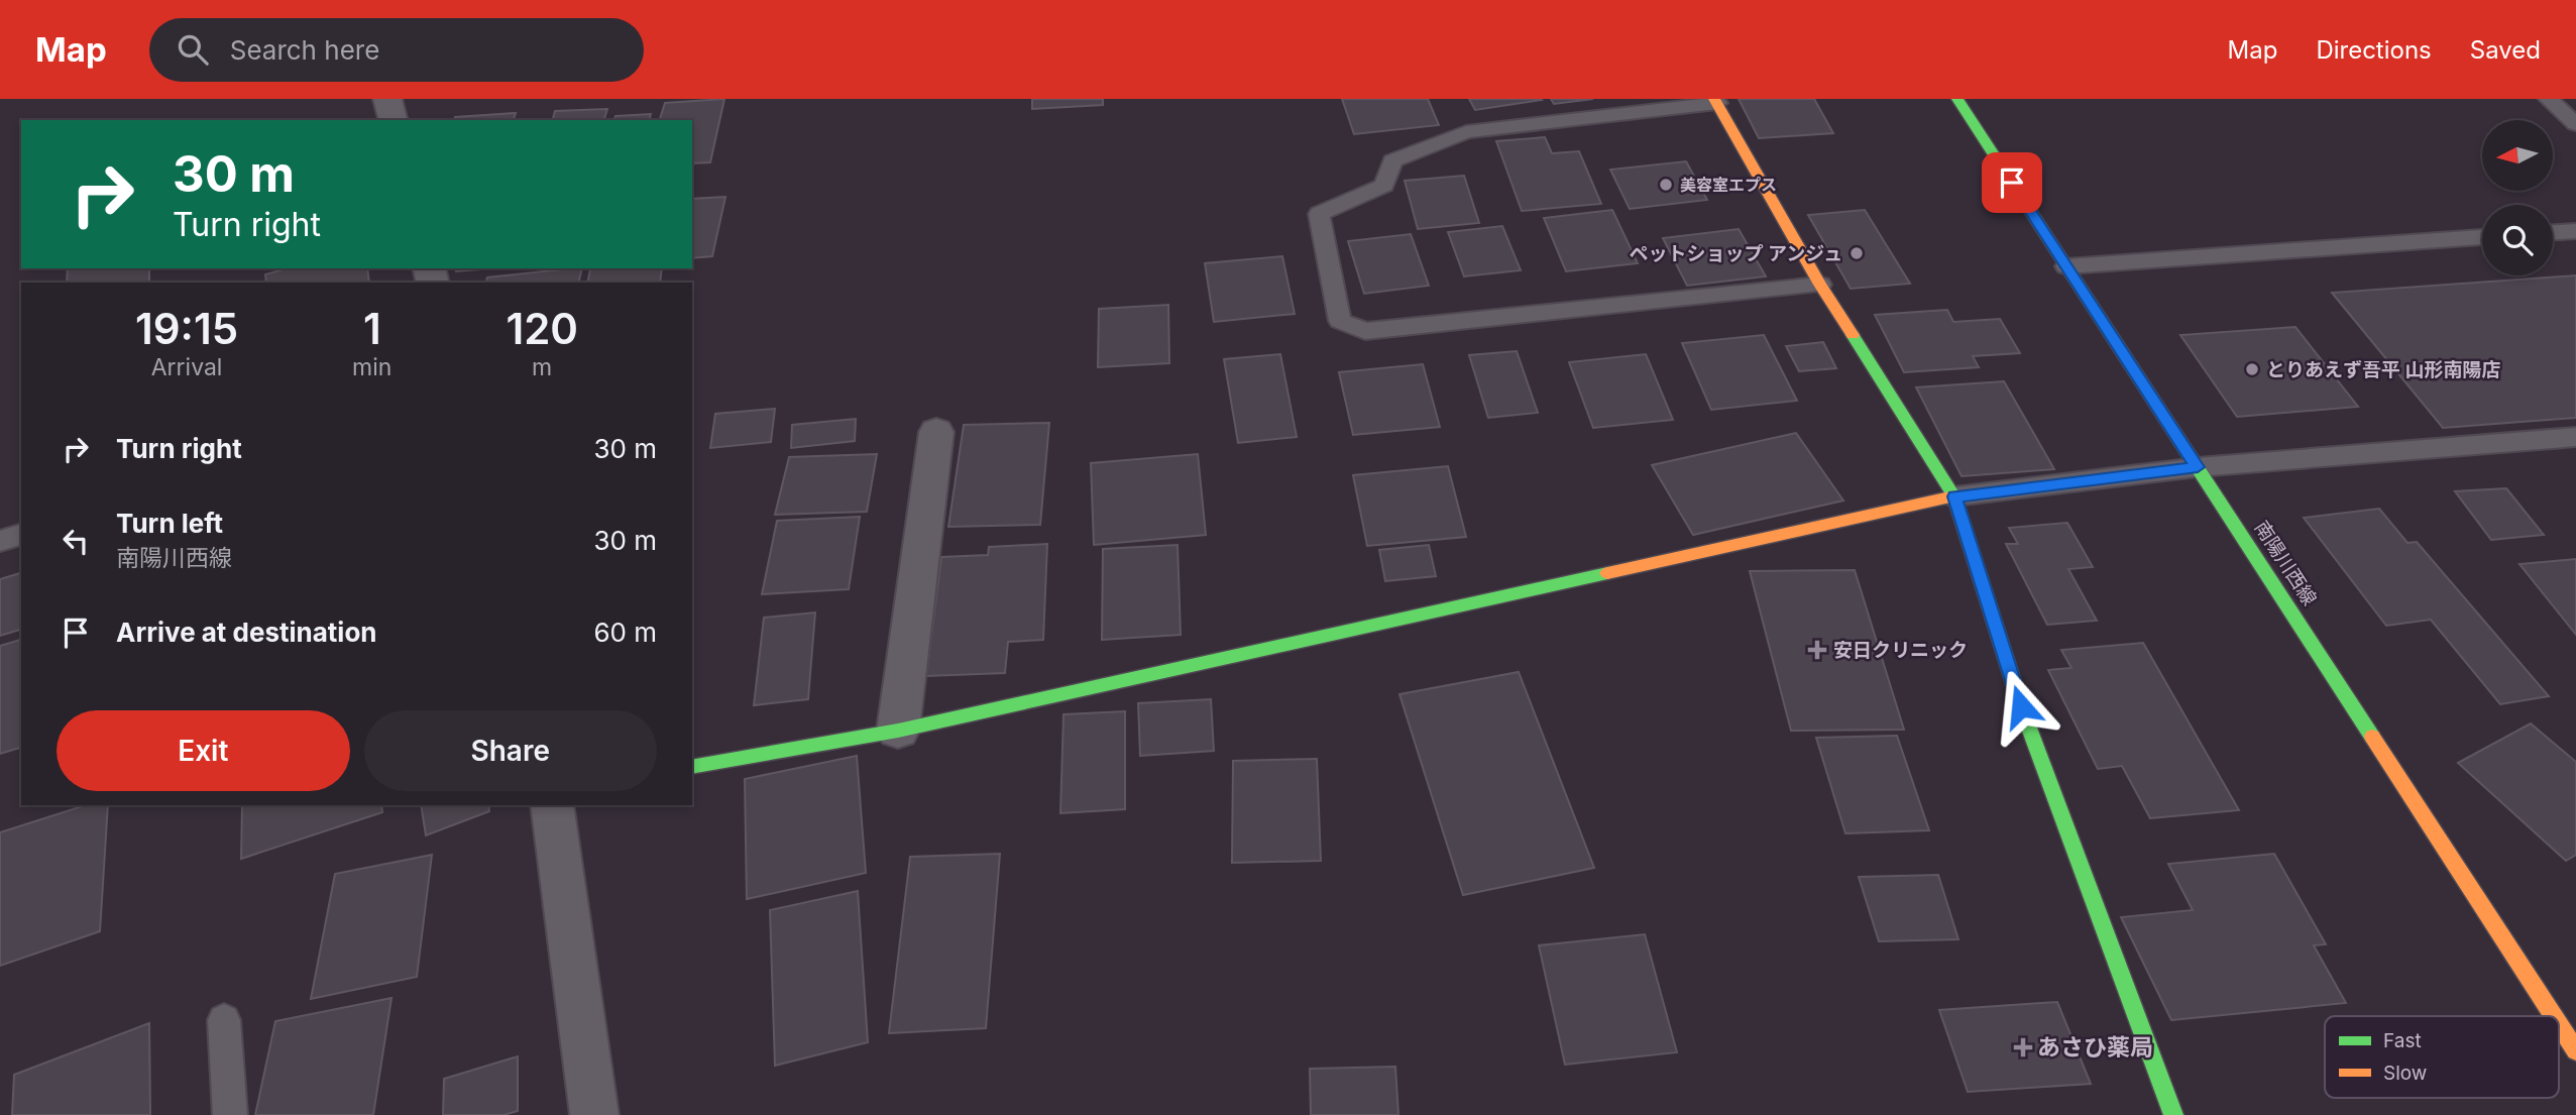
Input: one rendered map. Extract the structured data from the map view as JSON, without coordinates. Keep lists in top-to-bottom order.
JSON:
{
  "streets": {
    "street": ["南陽川西線"]
  },
  "places": {
    "other": ["美容室エプス", "ペットショップ アンジュ", "とりあえず吾平 山形南陽店"],
    "health": ["安日クリニック", "あさひ薬局"]
  },
  "legend": ["Fast", "Slow"],
  "north": "left",
  "page": {
    "header": "Map",
    "search": "Search here",
    "nav": ["Map", "Directions", "Saved"],
    "turn": ["30 m", "Turn right"],
    "eta": [
      "19:15",
      "Arrival",
      "1",
      "min",
      "120",
      "m"
    ],
    "list": [
      {
        "name": "Turn right",
        "value": "30 m"
      },
      {
        "name": "Turn left",
        "note": "南陽川西線",
        "value": "30 m"
      },
      {
        "name": "Arrive at destination",
        "value": "60 m"
      }
    ],
    "buttons": ["Exit", "Share"]
  }
}
